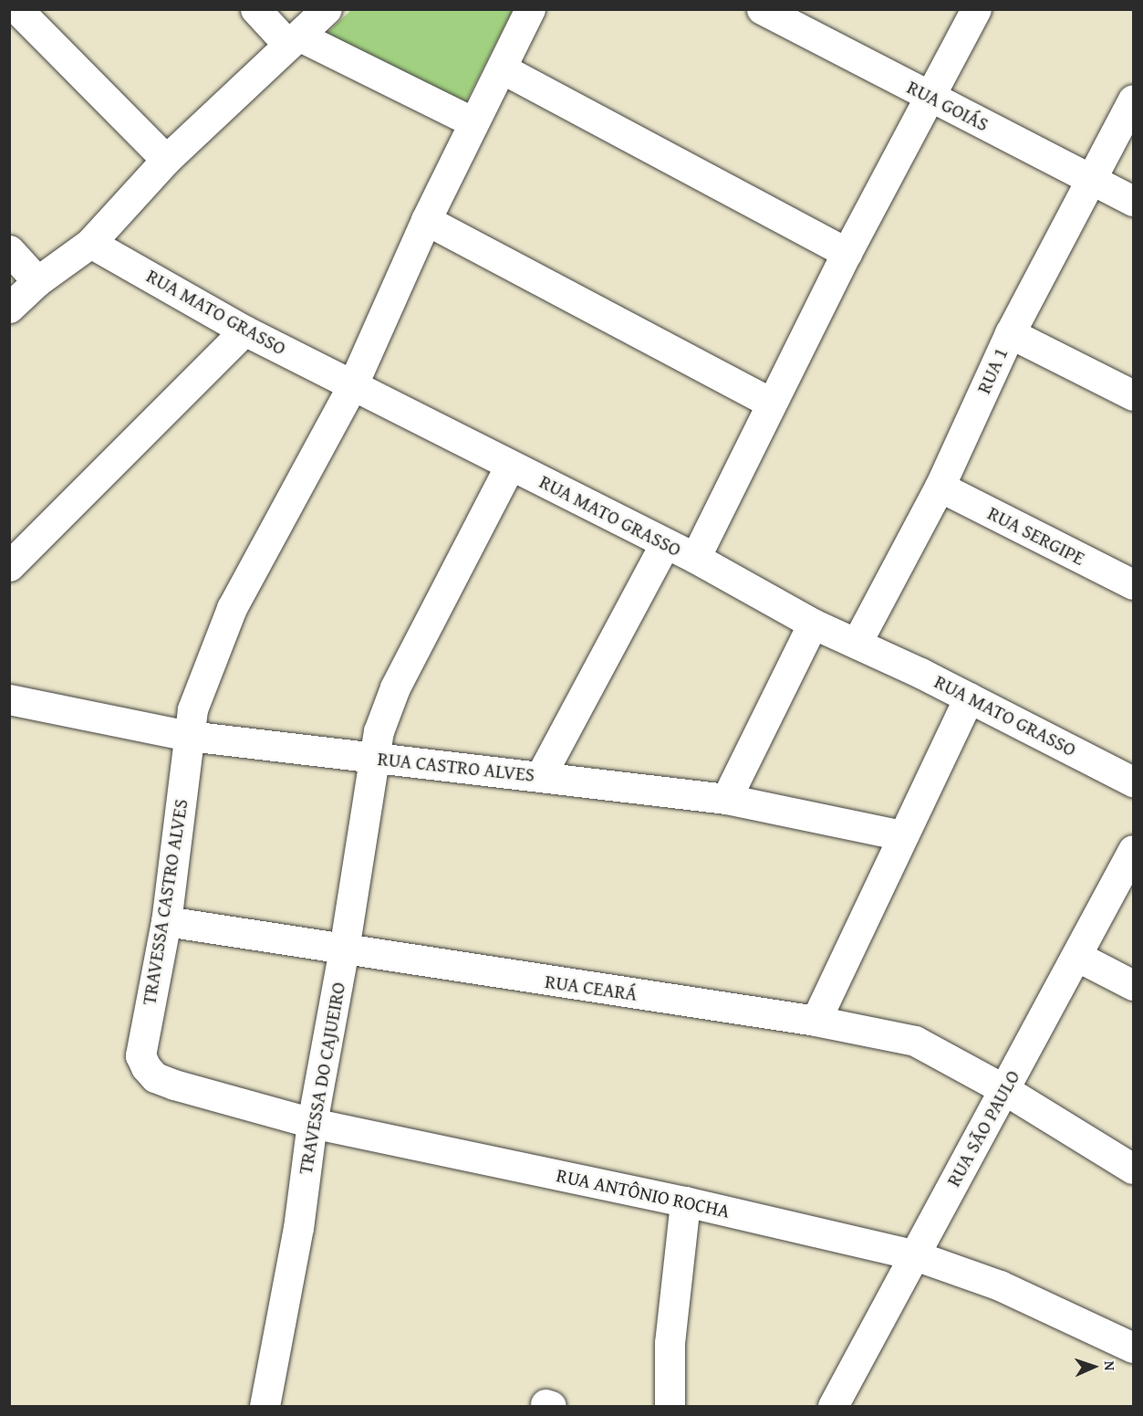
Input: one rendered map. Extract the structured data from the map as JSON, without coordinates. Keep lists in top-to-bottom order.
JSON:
{
  "streets": {
    "street": [
      "RUA GOIÁS",
      "RUA MATO GRASSO",
      "RUA 1",
      "RUA SERGIPE",
      "RUA CASTRO ALVES",
      "TRAVESSA CASTRO ALVES",
      "RUA CEARÁ",
      "TRAVESSA DO CAJUEIRO",
      "RUA SÃO PAULO",
      "RUA ANTÔNIO ROCHA"
    ]
  },
  "crossings": [
    ["RUA GOIÁS", "RUA 1"],
    ["RUA MATO GRASSO", "RUA 1"],
    ["RUA MATO GRASSO", "TRAVESSA CASTRO ALVES"],
    ["RUA MATO GRASSO", "TRAVESSA DO CAJUEIRO"],
    ["RUA 1", "RUA SERGIPE"],
    ["RUA CASTRO ALVES", "TRAVESSA CASTRO ALVES"],
    ["RUA CASTRO ALVES", "TRAVESSA DO CAJUEIRO"],
    ["TRAVESSA CASTRO ALVES", "RUA CEARÁ"],
    ["TRAVESSA CASTRO ALVES", "RUA ANTÔNIO ROCHA"],
    ["RUA CEARÁ", "TRAVESSA DO CAJUEIRO"],
    ["RUA CEARÁ", "RUA SÃO PAULO"],
    ["TRAVESSA DO CAJUEIRO", "RUA ANTÔNIO ROCHA"],
    ["RUA SÃO PAULO", "RUA ANTÔNIO ROCHA"]
  ],
  "north": "right"
}
